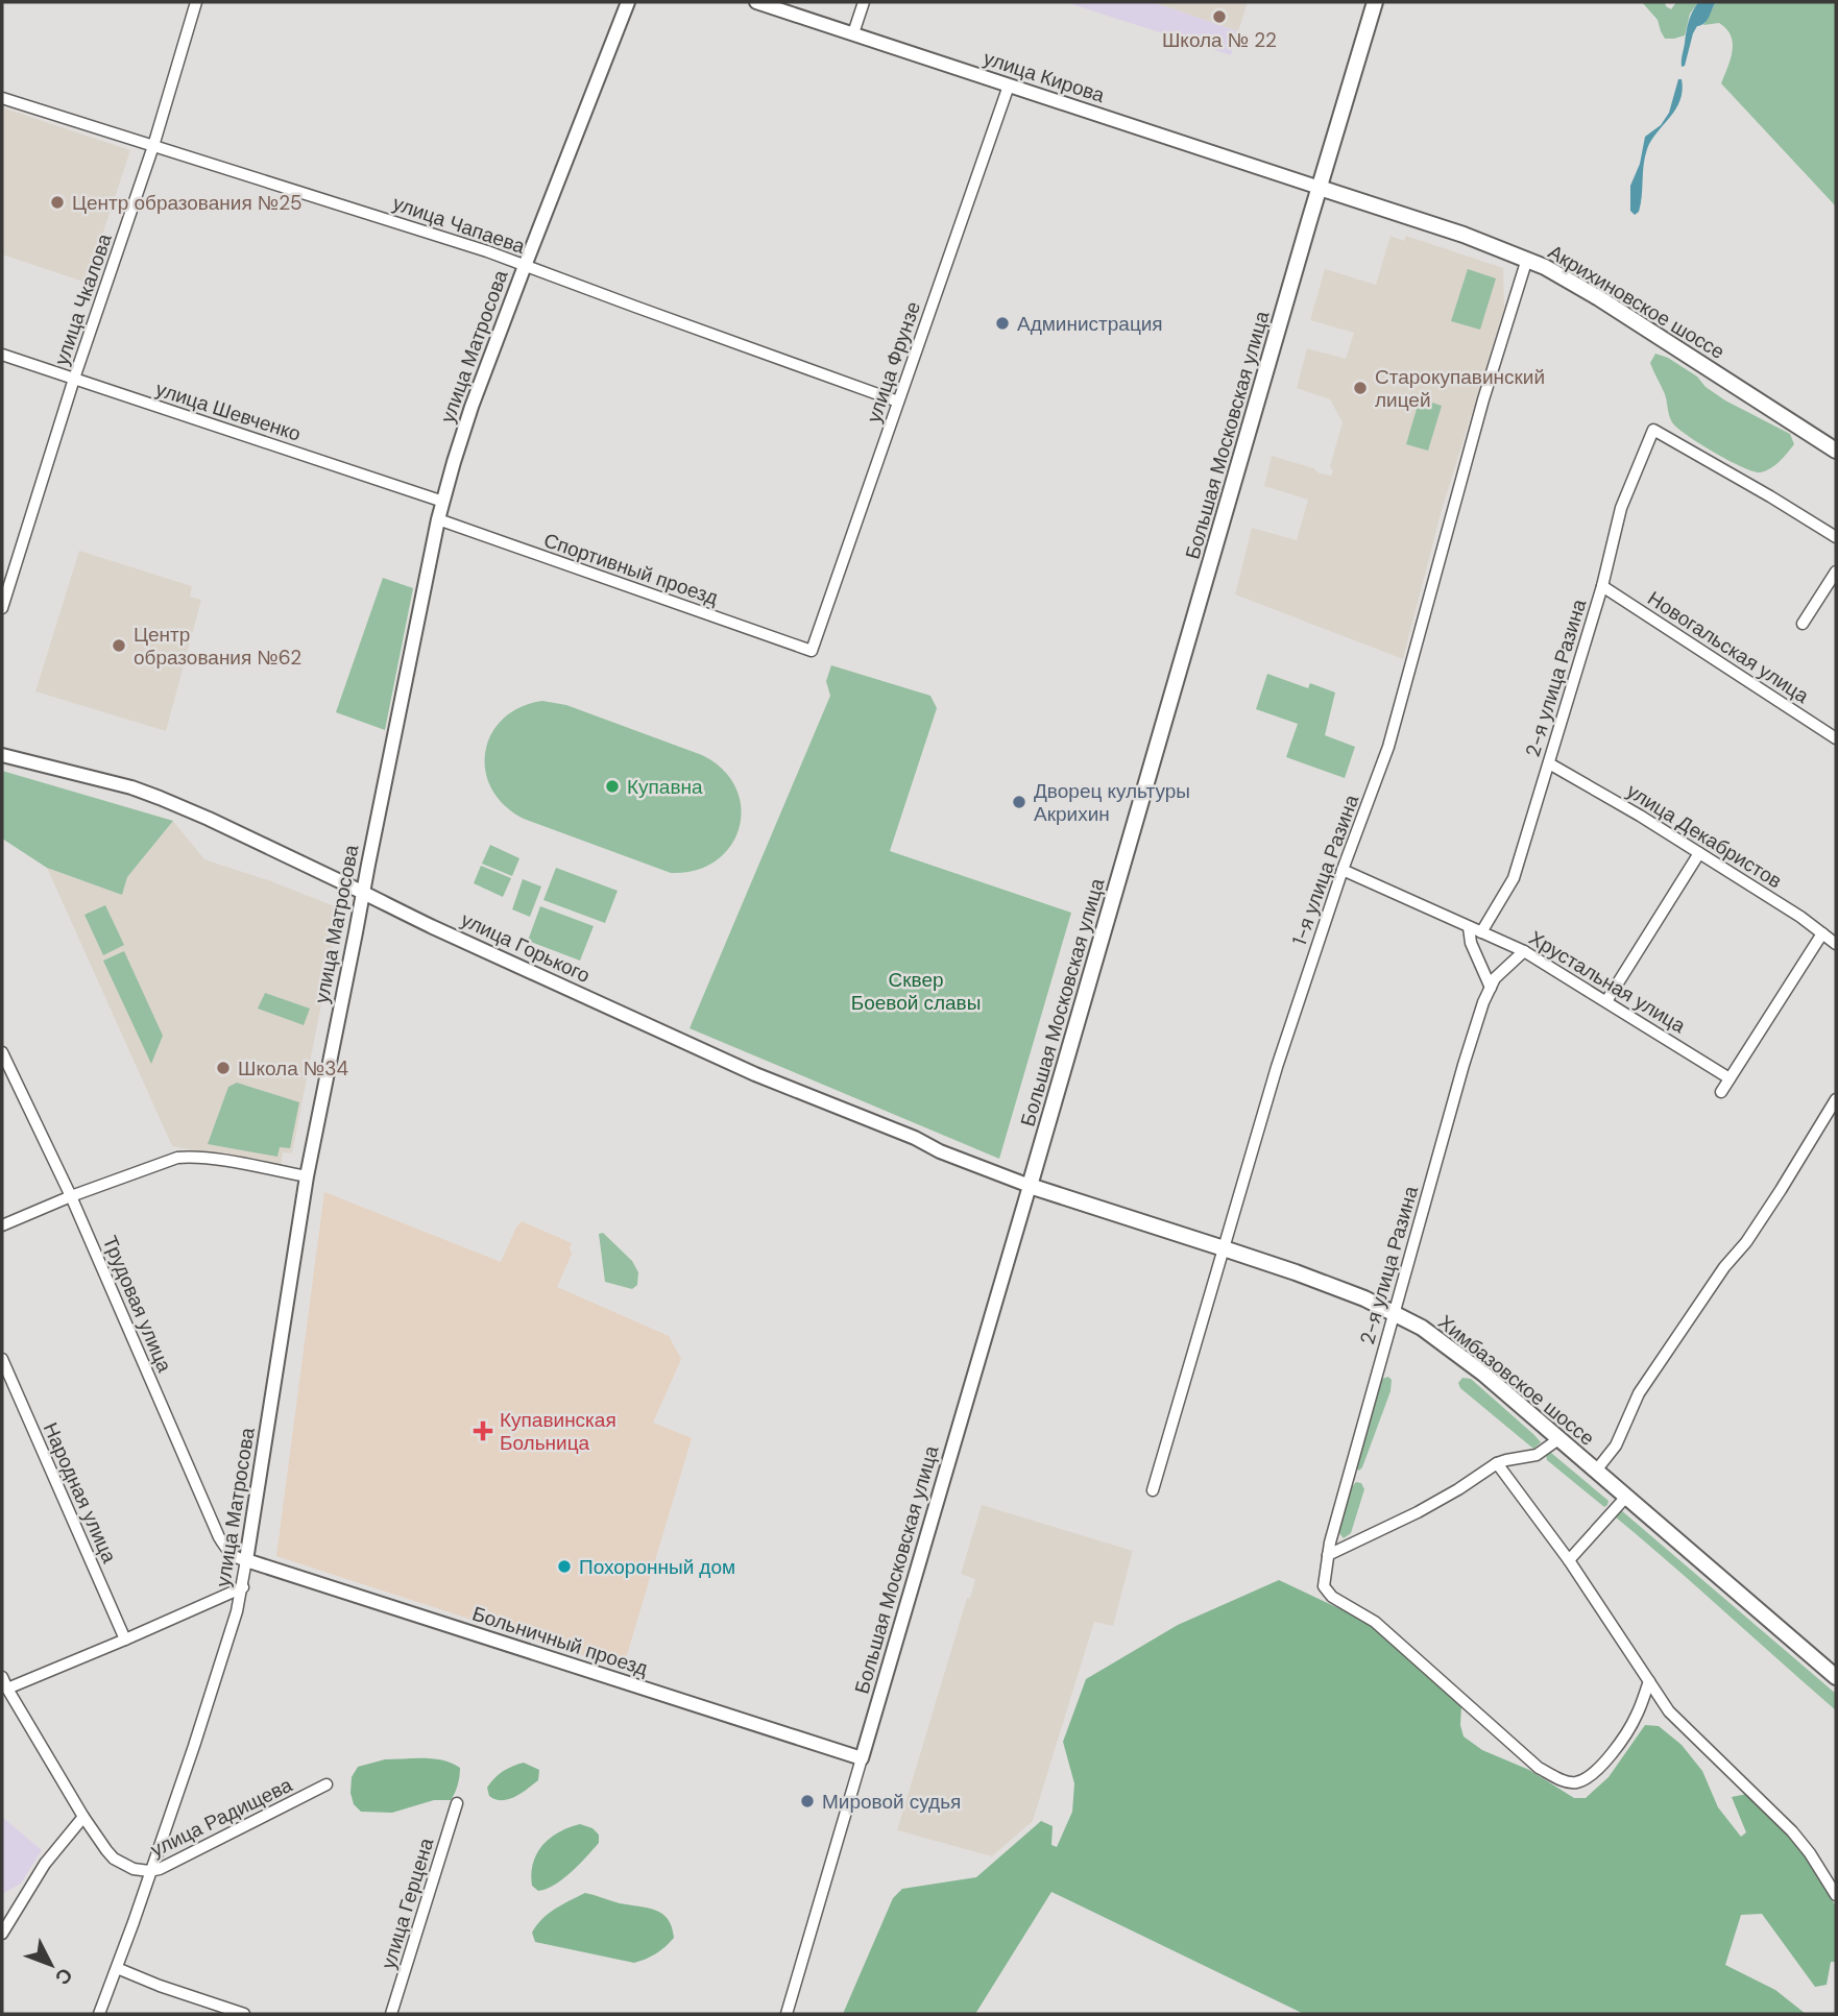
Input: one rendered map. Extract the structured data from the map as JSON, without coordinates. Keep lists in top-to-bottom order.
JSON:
{
  "streets": {
    "main road": ["Акрихиновское шоссе", "Большая Московская улица", "Химбазовское шоссе"],
    "street": [
      "улица Кирова",
      "улица Чапаева",
      "улица Чкалова",
      "улица Матросова",
      "улица Фрунзе",
      "улица Шевченко",
      "Спортивный проезд",
      "Новогальская улица",
      "2-я улица Разина",
      "улица Декабристов",
      "1-я улица Разина",
      "улица Горького",
      "Хрустальная улица",
      "Трудовая улица",
      "Народная улица",
      "Больничный проезд",
      "улица Радищева",
      "улица Герцена"
    ]
  },
  "crossings": [
    ["улица Кирова", "Акрихиновское шоссе"],
    ["улица Кирова", "улица Фрунзе"],
    ["улица Кирова", "Большая Московская улица"],
    ["улица Чапаева", "улица Чкалова"],
    ["улица Чапаева", "улица Матросова"],
    ["улица Чапаева", "улица Фрунзе"],
    ["улица Чкалова", "улица Шевченко"],
    ["Акрихиновское шоссе", "Большая Московская улица"],
    ["Акрихиновское шоссе", "1-я улица Разина"],
    ["улица Матросова", "улица Шевченко"],
    ["улица Матросова", "Спортивный проезд"],
    ["улица Матросова", "улица Горького"],
    ["улица Матросова", "Трудовая улица"],
    ["улица Матросова", "Больничный проезд"],
    ["улица Матросова", "улица Радищева"],
    ["улица Фрунзе", "Спортивный проезд"],
    ["Большая Московская улица", "улица Горького"],
    ["Большая Московская улица", "Химбазовское шоссе"],
    ["Большая Московская улица", "Больничный проезд"],
    ["Новогальская улица", "2-я улица Разина"],
    ["2-я улица Разина", "улица Декабристов"],
    ["2-я улица Разина", "Хрустальная улица"],
    ["2-я улица Разина", "Химбазовское шоссе"],
    ["1-я улица Разина", "Хрустальная улица"],
    ["1-я улица Разина", "Химбазовское шоссе"],
    ["улица Горького", "Химбазовское шоссе"],
    ["Трудовая улица", "Больничный проезд"]
  ],
  "parks": ["Сквер Боевой славы"],
  "places": {
    "other": [
      "Школа № 22",
      "Центр образования №25",
      "Администрация",
      "Старокупавинский лицей",
      "Центр образования №62",
      "Купавна",
      "Дворец культуры Акрихин",
      "Школа №34",
      "Похоронный дом",
      "Мировой судья"
    ],
    "health": ["Купавинская Больница"]
  },
  "north": "bottom right"
}
